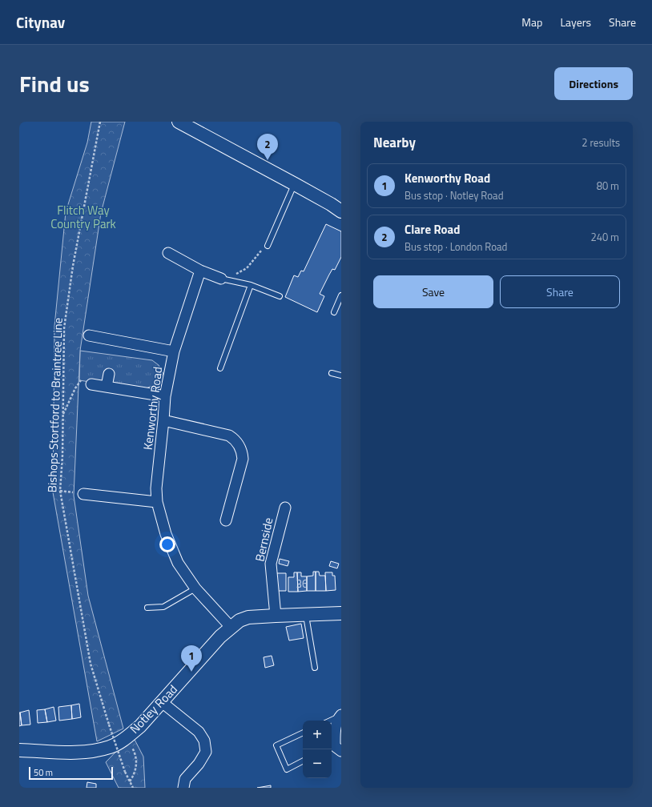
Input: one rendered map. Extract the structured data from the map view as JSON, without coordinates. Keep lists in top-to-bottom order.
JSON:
{
  "streets": {
    "street": ["Kenworthy Road", "Bernside", "Notley Road"],
    "path": ["Bishops Stortford to Braintree Line"]
  },
  "crossings": [
    ["Kenworthy Road", "Notley Road"],
    ["Bernside", "Notley Road"]
  ],
  "parks": ["Flitch Way Country Park"],
  "house_numbers": ["36"],
  "scale_bar": "50 m",
  "page": {
    "header": "Citynav",
    "nav": ["Map", "Layers", "Share"],
    "title": "Find us",
    "buttons": [
      "Directions",
      ["Save", "Share"]
    ],
    "heading": ["Nearby", "2 results"],
    "pins": ["2", "1"],
    "list": [
      {
        "mark": "1",
        "name": "Kenworthy Road",
        "note": "Bus stop · Notley Road",
        "value": "80 m"
      },
      {
        "mark": "2",
        "name": "Clare Road",
        "note": "Bus stop · London Road",
        "value": "240 m"
      }
    ],
    "map_buttons": ["+", "−"],
    "scale": "50 m"
  }
}
